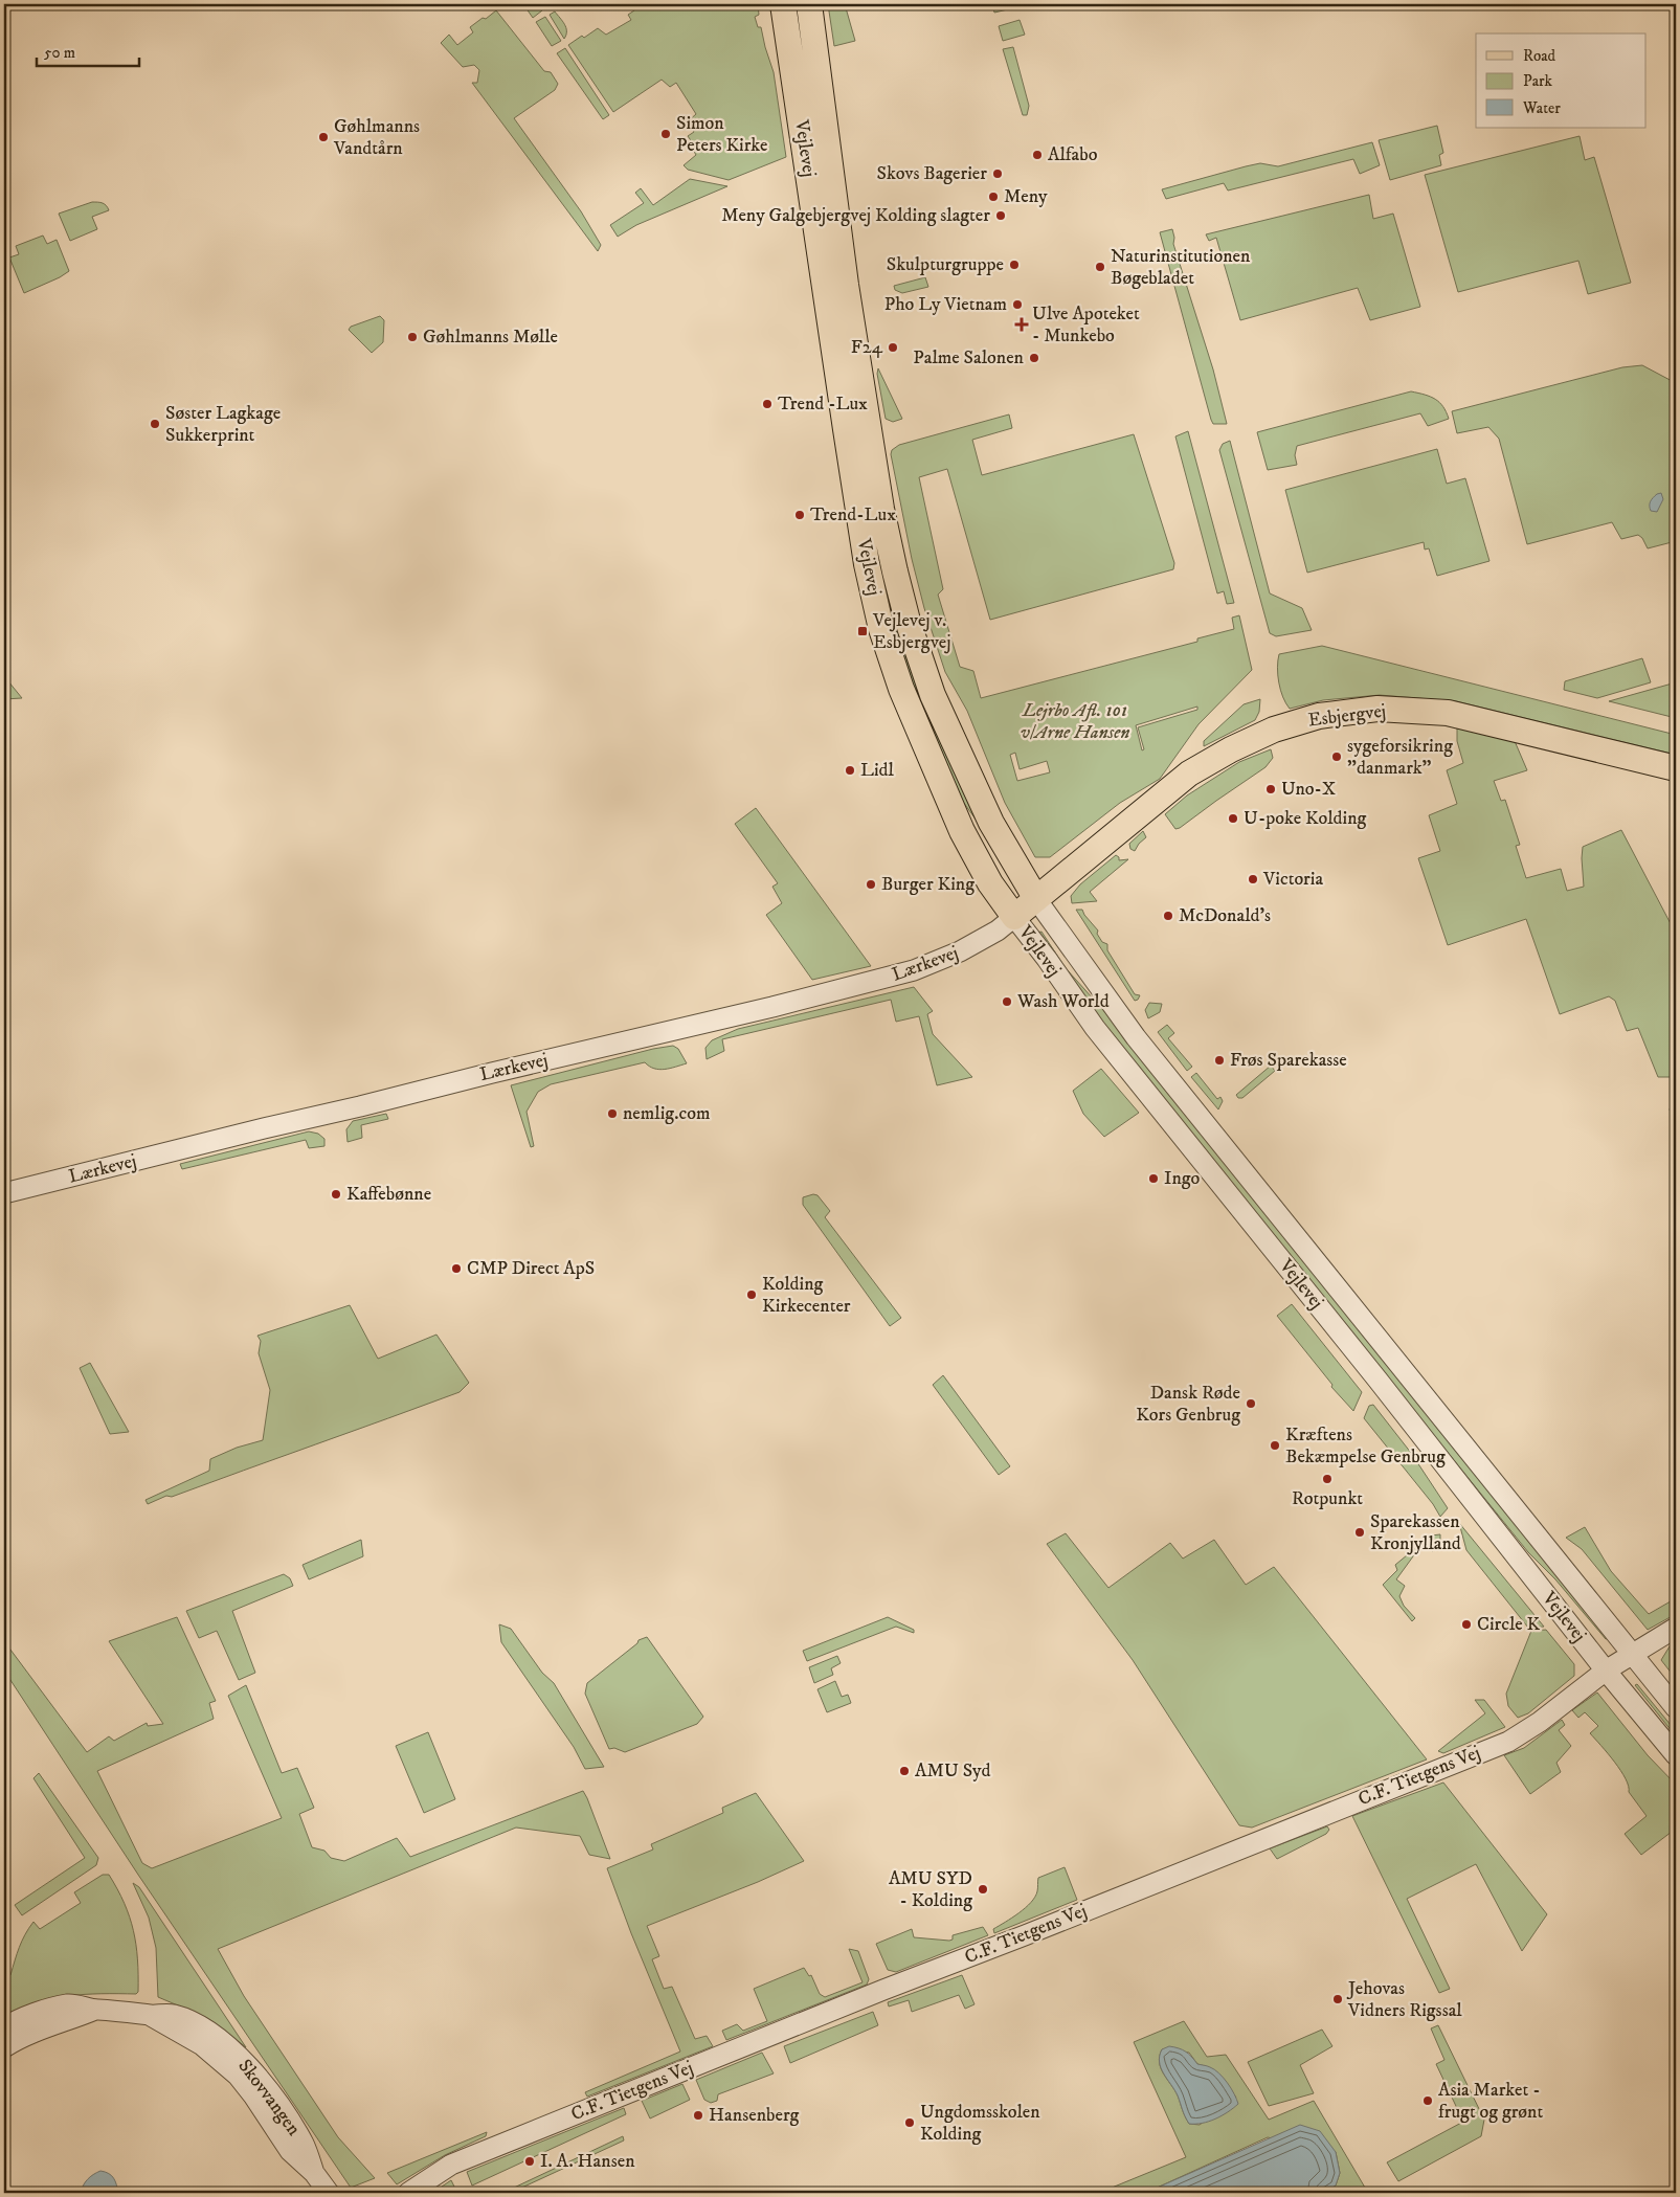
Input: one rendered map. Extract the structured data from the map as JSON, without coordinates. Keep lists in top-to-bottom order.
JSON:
{
  "streets": {
    "main road": ["Vejlevej", "Esbjergvej"],
    "street": ["Lærkevej", "C.F. Tietgens Vej", "Skovvangen"]
  },
  "crossings": [
    ["Vejlevej", "Esbjergvej"],
    ["Vejlevej", "Lærkevej"],
    ["Vejlevej", "C.F. Tietgens Vej"],
    ["Esbjergvej", "Lærkevej"]
  ],
  "parks": ["Lejrbo Afl. 101 v/Arne Hansen"],
  "places": {
    "other": [
      "Simon Peters Kirke",
      "Gøhlmanns Vandtårn",
      "Alfabo",
      "Skovs Bagerier",
      "Meny",
      "Meny Galgebjergvej Kolding slagter",
      "Skulpturgruppe",
      "Naturinstitutionen Bøgebladet",
      "Pho Ly Vietnam",
      "Gøhlmanns Mølle",
      "F24",
      "Palme Salonen",
      "Trend -Lux",
      "Søster Lagkage Sukkerprint",
      "Trend-Lux",
      "sygeforsikring \"danmark\"",
      "Lidl",
      "Uno-X",
      "U-poke Kolding",
      "Victoria",
      "Burger King",
      "McDonald's",
      "Wash World",
      "Frøs Sparekasse",
      "nemlig.com",
      "Ingo",
      "Kaffebønne",
      "CMP Direct ApS",
      "Kolding Kirkecenter",
      "Dansk Røde Kors Genbrug",
      "Kræftens Bekæmpelse Genbrug",
      "Rotpunkt",
      "Sparekassen Kronjylland",
      "Circle K",
      "AMU Syd",
      "AMU SYD - Kolding",
      "Jehovas Vidners Rigssal",
      "Asia Market - frugt og grønt",
      "Hansenberg",
      "Ungdomsskolen Kolding",
      "I. A. Hansen"
    ],
    "health": ["Ulve Apoteket - Munkebo"],
    "transit": ["Vejlevej v. Esbjergvej"]
  },
  "legend": ["Road", "Park", "Water"],
  "scale_bar": "50 m"
}
